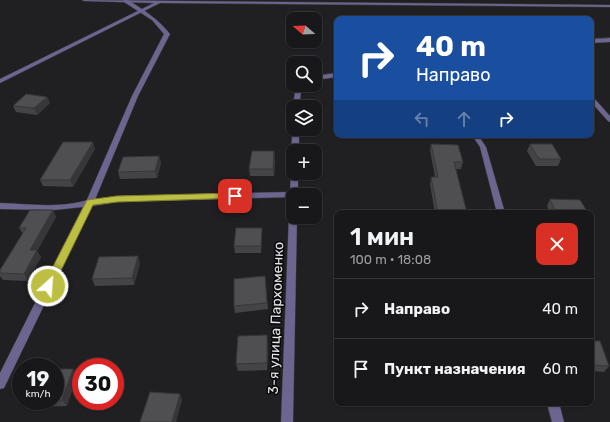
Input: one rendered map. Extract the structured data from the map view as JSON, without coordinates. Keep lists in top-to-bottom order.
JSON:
{
  "streets": {
    "street": ["3-я улица Пархоменко"]
  },
  "north": "left",
  "page": {
    "map_buttons": ["+", "−"],
    "turn": ["40 m", "Направо"],
    "heading": ["1 мин", "100 m · 18:08"],
    "list": [
      {
        "name": "Направо",
        "value": "40 m"
      },
      {
        "name": "Пункт назначения",
        "value": "60 m"
      }
    ],
    "speed": "19 km/h",
    "limit": "30"
  }
}
